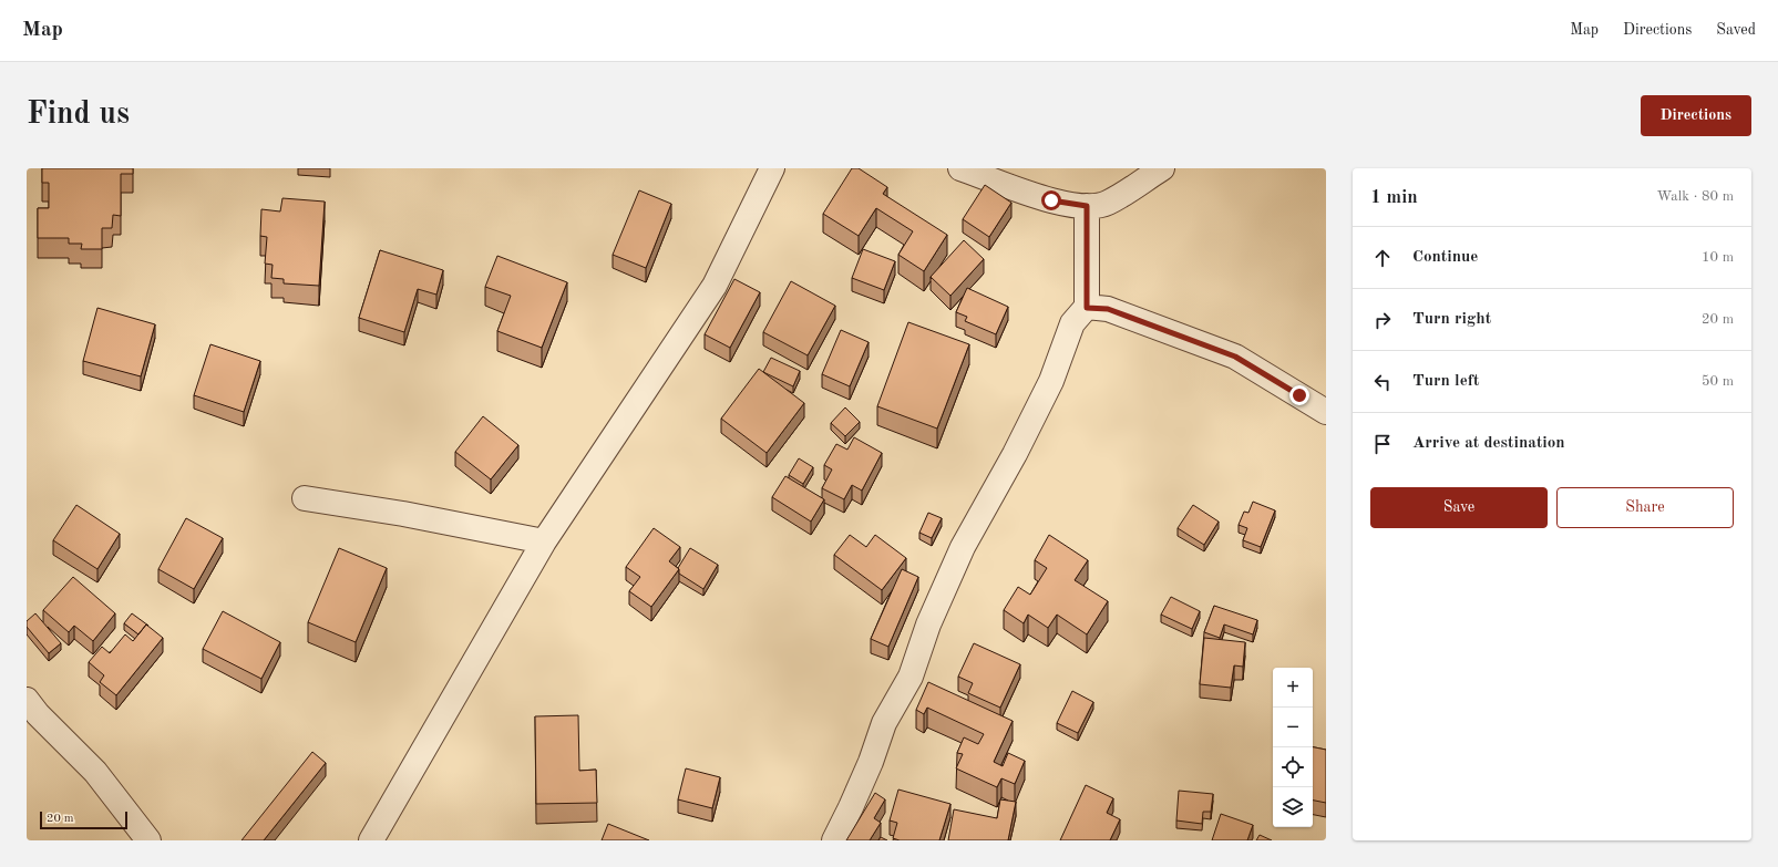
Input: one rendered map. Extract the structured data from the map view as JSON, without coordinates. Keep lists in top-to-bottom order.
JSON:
{
  "scale_bar": "20 m",
  "page": {
    "header": "Map",
    "nav": ["Map", "Directions", "Saved"],
    "buttons": [
      "Directions",
      ["Save", "Share"]
    ],
    "title": "Find us",
    "heading": ["1 min", "Walk · 80 m"],
    "list": [
      ["Continue", "10 m"],
      ["Turn right", "20 m"],
      ["Turn left", "50 m"],
      "Arrive at destination"
    ],
    "map_buttons": ["+", "−"],
    "scale": "20 m"
  }
}
